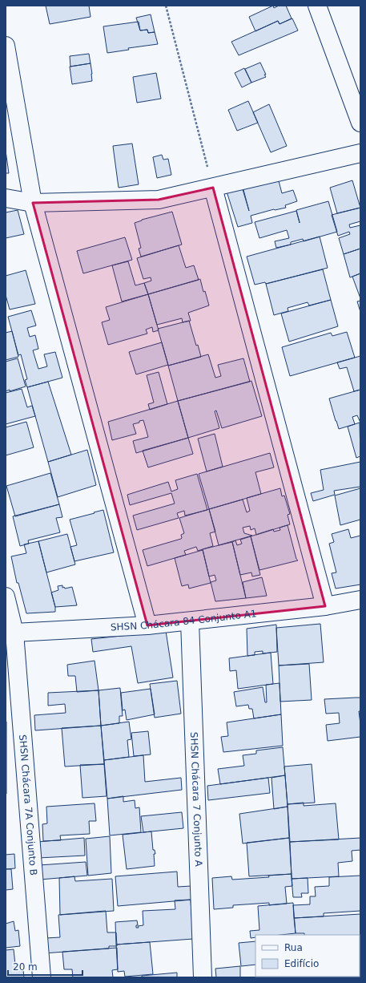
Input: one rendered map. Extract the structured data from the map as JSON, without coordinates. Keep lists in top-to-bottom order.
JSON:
{
  "streets": {
    "street": ["SHSN Chácara 84 Conjunto A1", "SHSN Chácara 7 Conjunto A", "SHSN Chácara 7A Conjunto B"]
  },
  "crossings": [
    ["SHSN Chácara 84 Conjunto A1", "SHSN Chácara 7 Conjunto A"],
    ["SHSN Chácara 84 Conjunto A1", "SHSN Chácara 7A Conjunto B"]
  ],
  "legend": ["Rua", "Edifício"],
  "scale_bar": "20 m"
}
